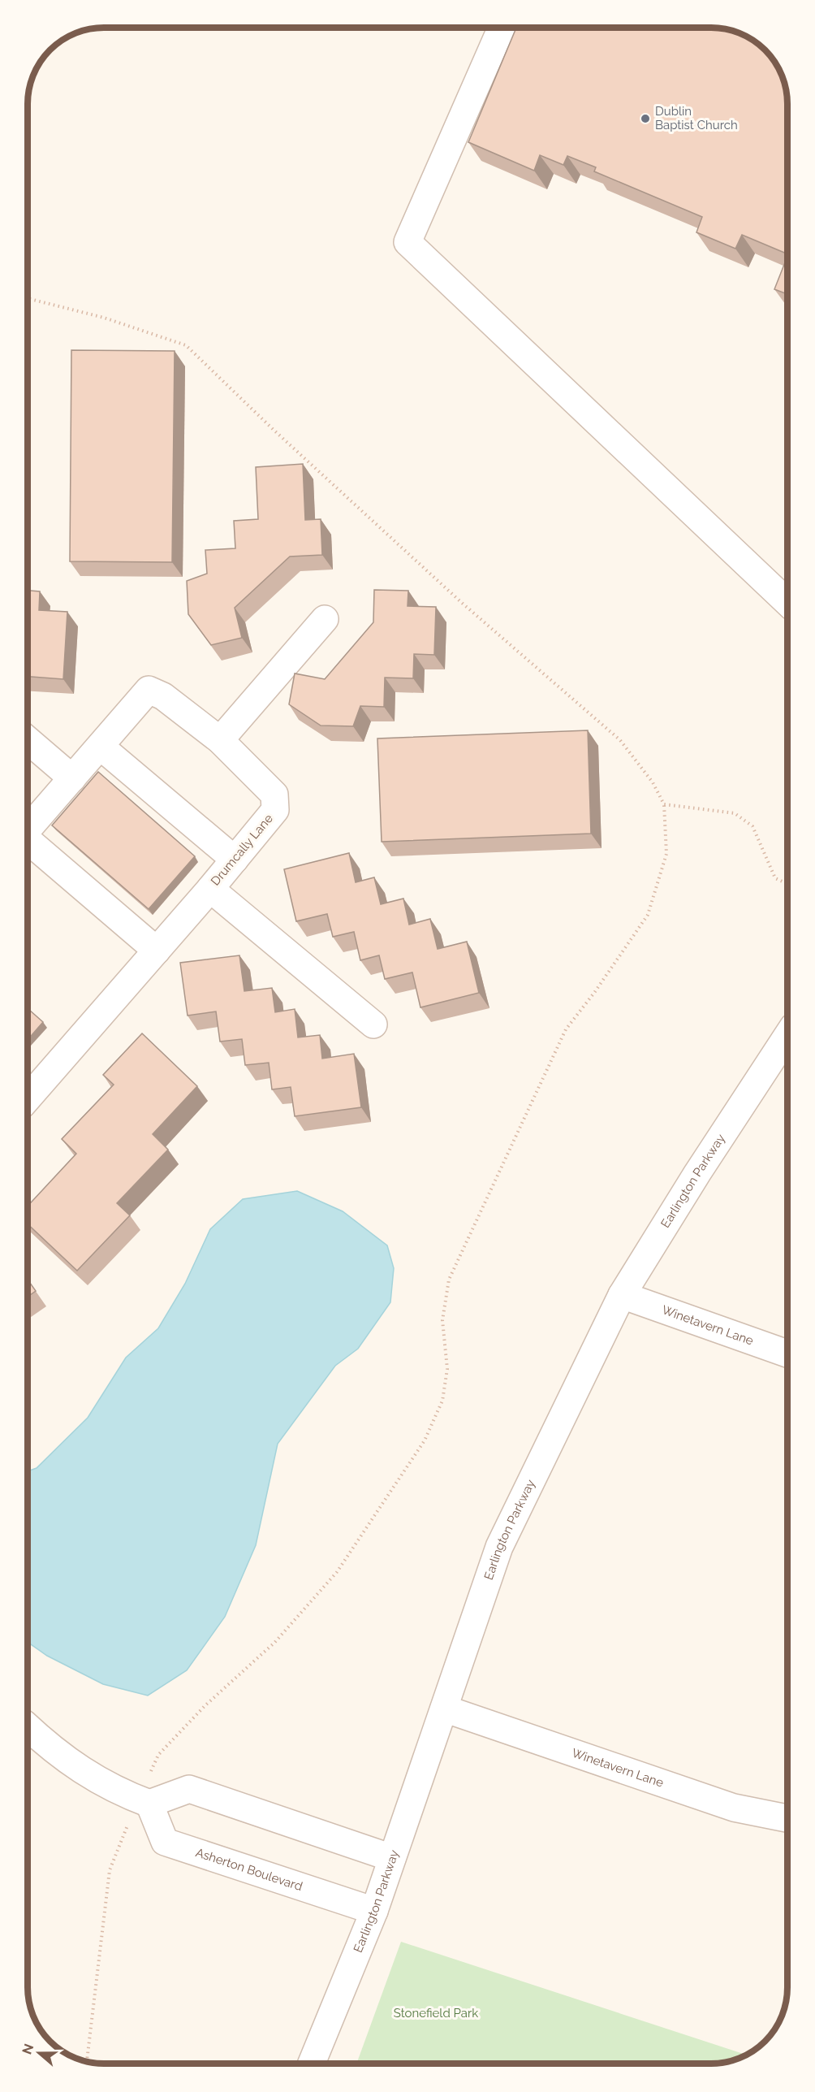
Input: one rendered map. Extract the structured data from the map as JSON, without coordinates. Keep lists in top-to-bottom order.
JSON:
{
  "streets": {
    "street": [
      "Drumcally Lane",
      "Earlington Parkway",
      "Winetavern Lane",
      "Asherton Boulevard"
    ]
  },
  "crossings": [
    ["Earlington Parkway", "Winetavern Lane"],
    ["Earlington Parkway", "Asherton Boulevard"]
  ],
  "parks": ["Stonefield Park"],
  "places": ["Dublin Baptist Church"],
  "north": "left"
}
